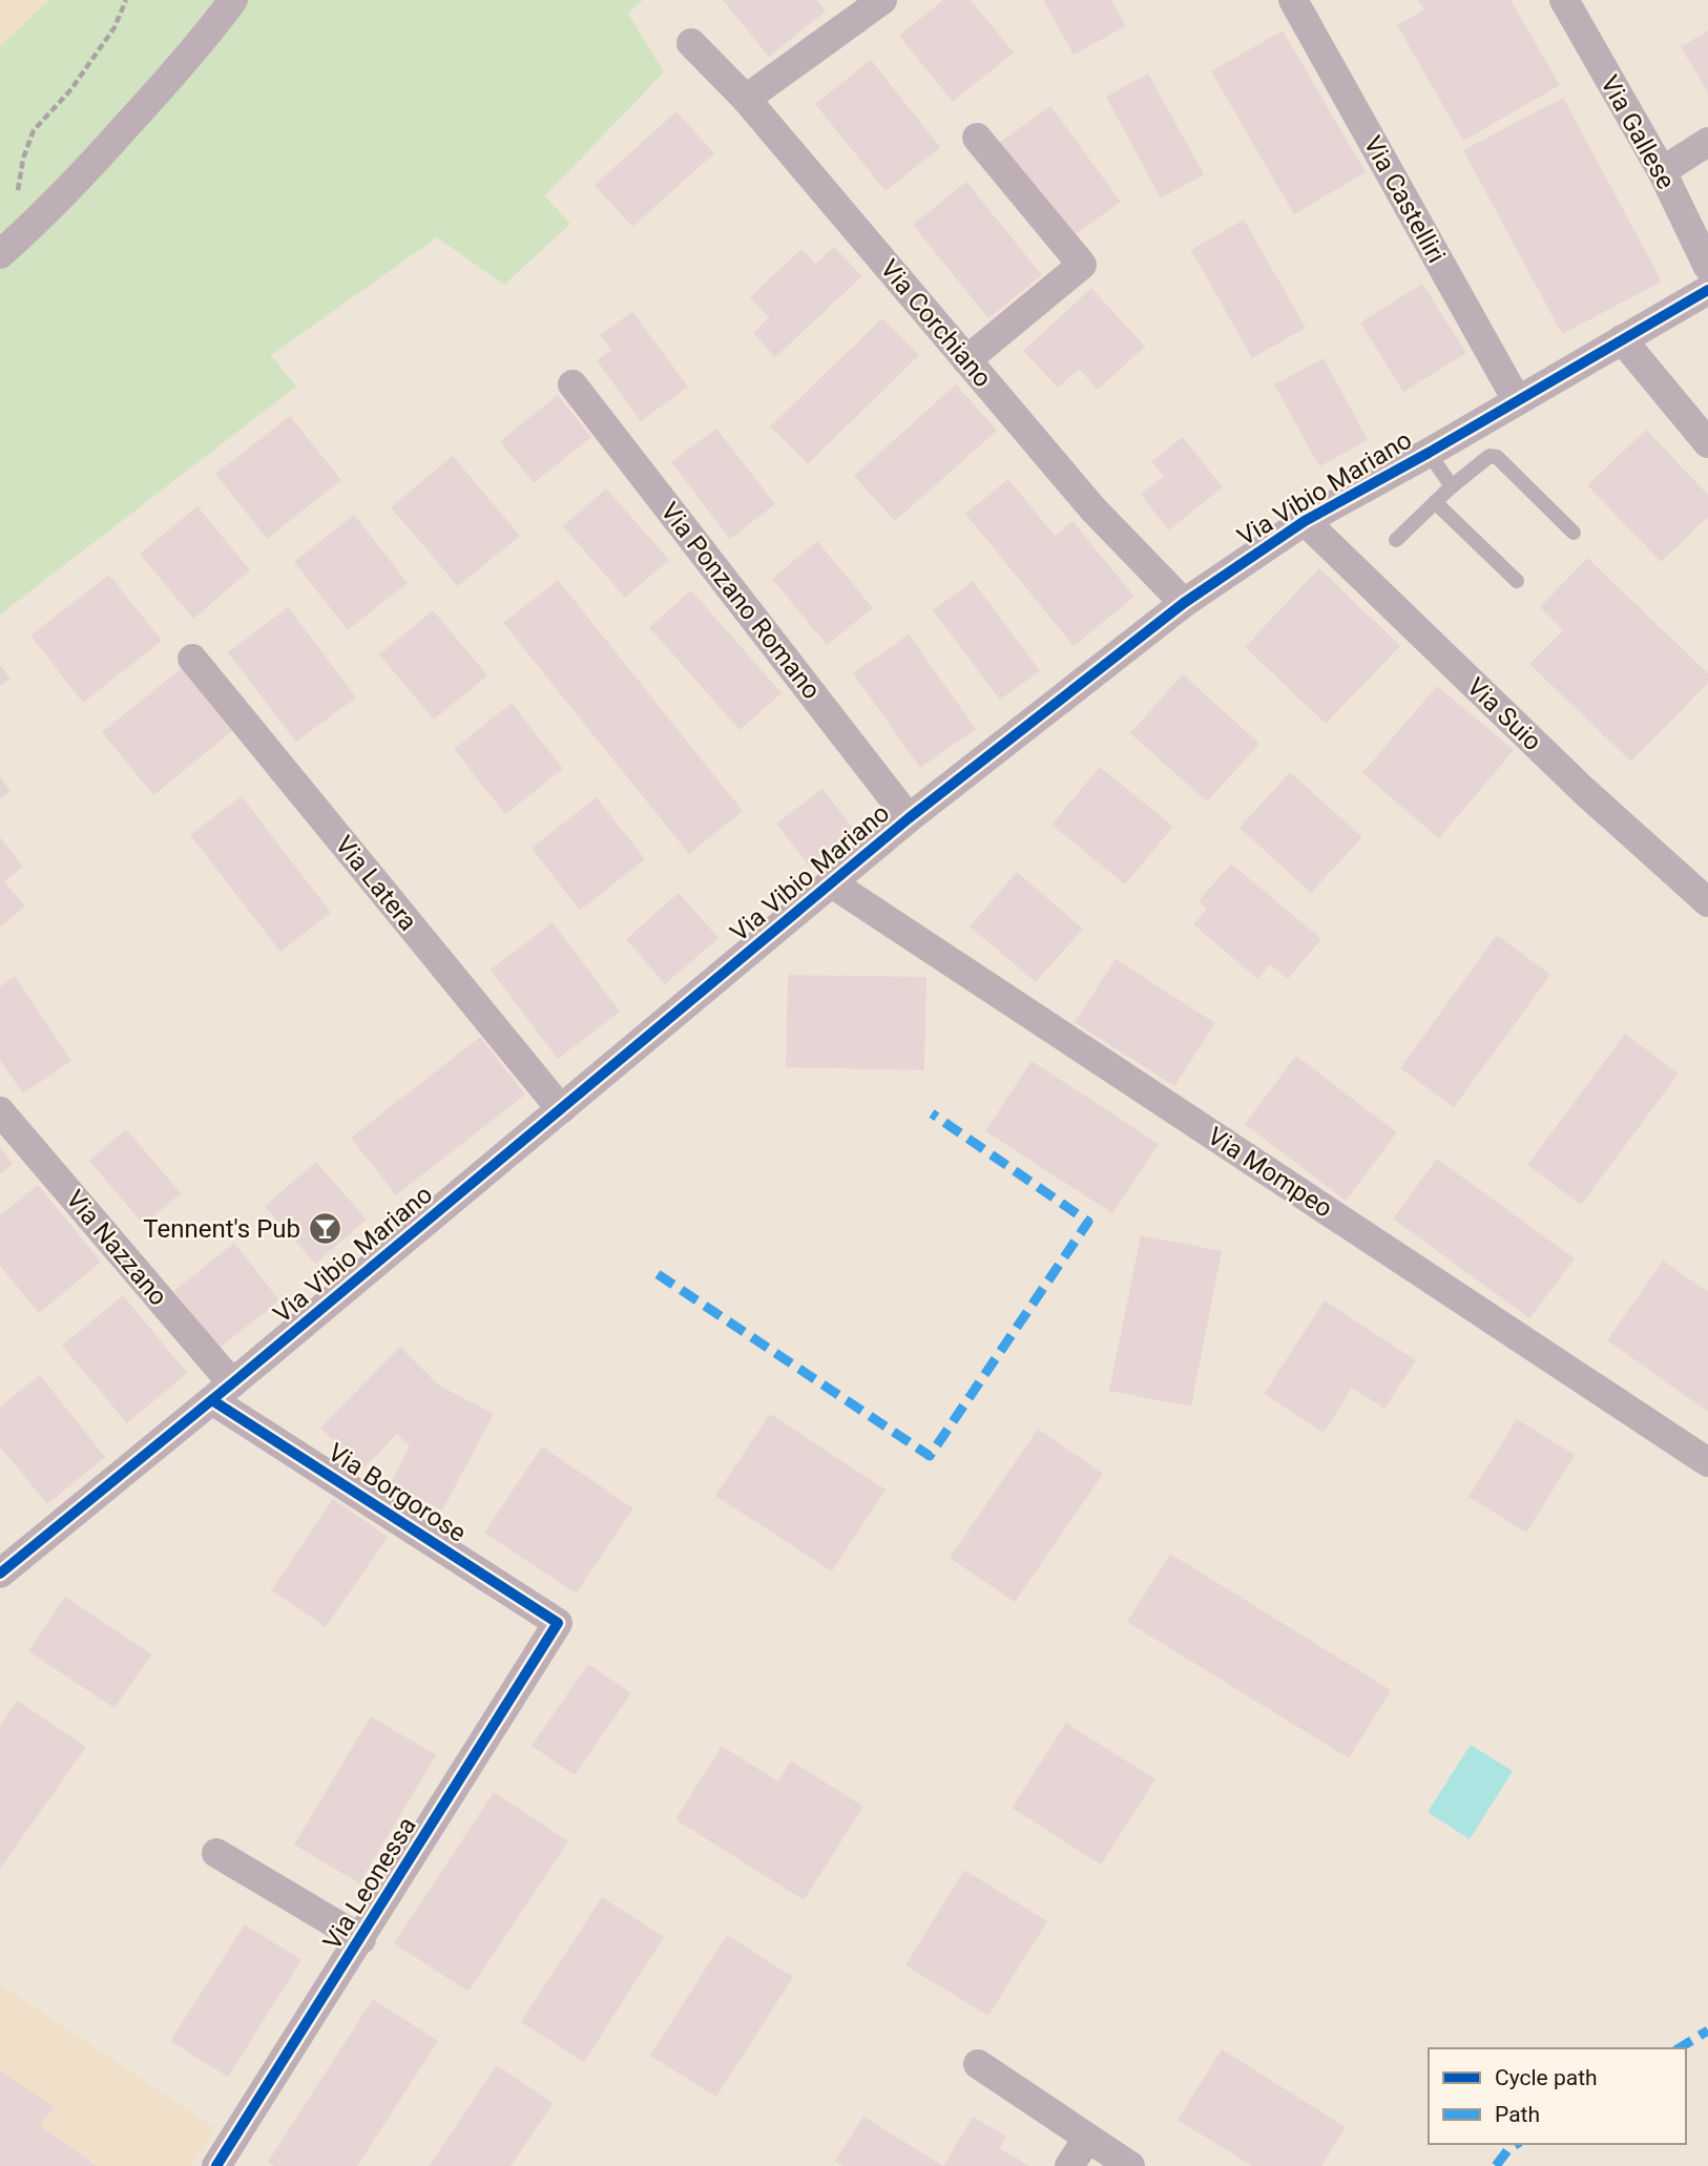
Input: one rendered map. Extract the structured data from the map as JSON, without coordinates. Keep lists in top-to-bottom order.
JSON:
{
  "streets": {
    "street": [
      "Via Gallese",
      "Via Castelliri",
      "Via Corchiano",
      "Via Vibio Mariano",
      "Via Ponzano Romano",
      "Via Suio",
      "Via Latera",
      "Via Mompeo",
      "Via Nazzano",
      "Via Borgorose",
      "Via Leonessa"
    ]
  },
  "crossings": [
    ["Via Castelliri", "Via Vibio Mariano"],
    ["Via Corchiano", "Via Vibio Mariano"],
    ["Via Vibio Mariano", "Via Ponzano Romano"],
    ["Via Vibio Mariano", "Via Suio"],
    ["Via Vibio Mariano", "Via Latera"],
    ["Via Vibio Mariano", "Via Mompeo"],
    ["Via Vibio Mariano", "Via Nazzano"],
    ["Via Vibio Mariano", "Via Borgorose"],
    ["Via Nazzano", "Via Borgorose"],
    ["Via Borgorose", "Via Leonessa"]
  ],
  "places": {
    "bar": ["Tennent's Pub"]
  },
  "legend": ["Cycle path", "Path"]
}
